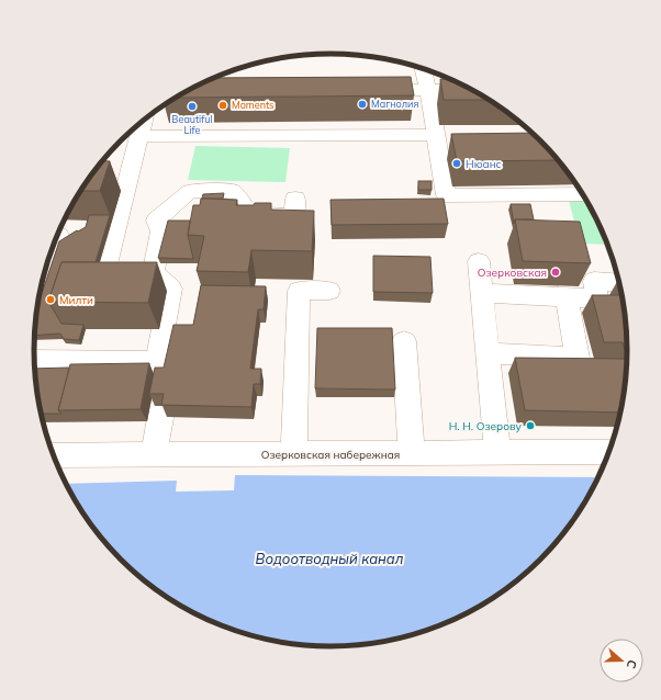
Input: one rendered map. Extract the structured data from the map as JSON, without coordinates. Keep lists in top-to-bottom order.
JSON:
{
  "streets": {
    "street": ["Озерковская набережная"]
  },
  "water": ["Водоотводный канал"],
  "places": [
    "Магнолия",
    "Moments",
    "Beautiful Life",
    "Нюанс",
    "Озерковская",
    "Милти",
    "Н. Н. Озерову"
  ],
  "north": "right"
}
